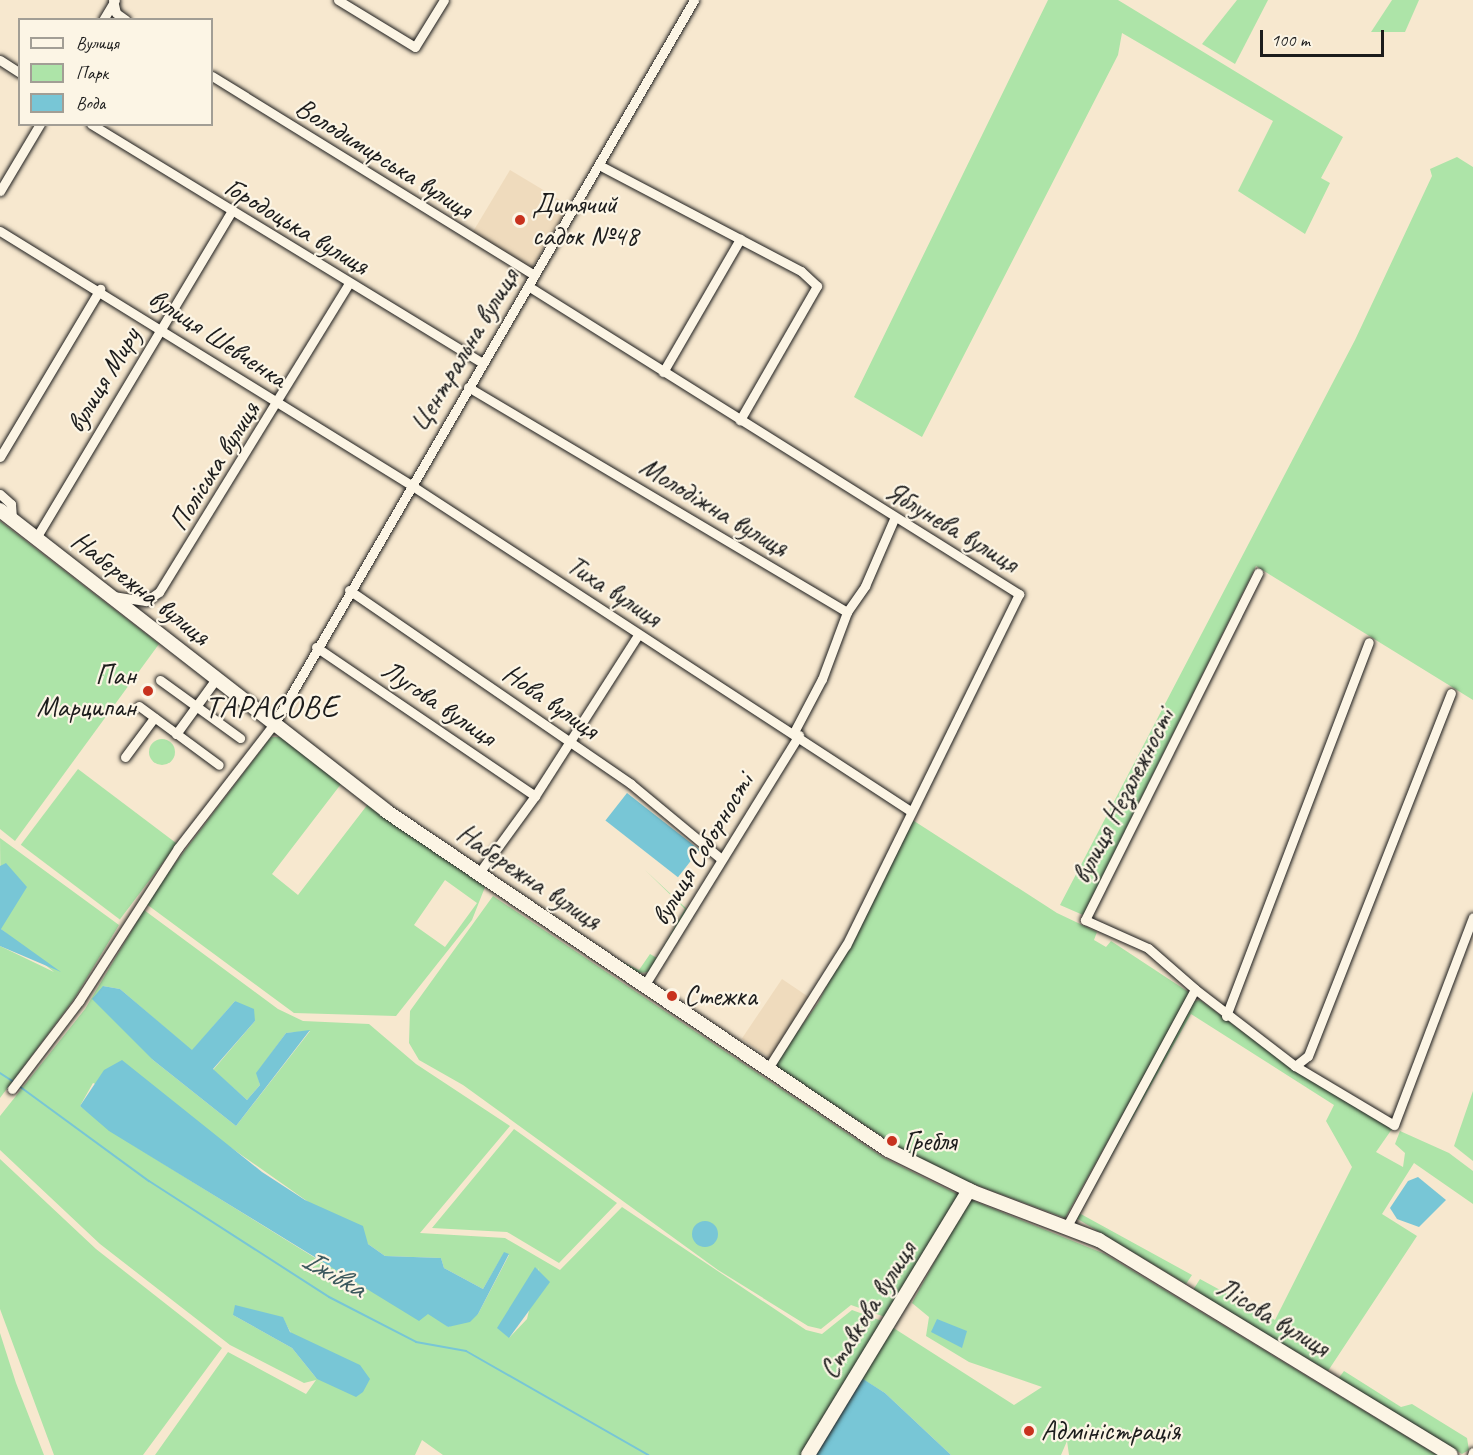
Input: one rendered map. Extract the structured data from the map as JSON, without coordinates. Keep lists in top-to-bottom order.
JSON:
{
  "streets": {
    "street": [
      "Володимирська вулиця",
      "Городоцька вулиця",
      "вулиця Шевченка",
      "Центральна вулиця",
      "вулиця Миру",
      "Поліська вулиця",
      "Молодіжна вулиця",
      "Яблунева вулиця",
      "Набережна вулиця",
      "Тиха вулиця",
      "Нова вулиця",
      "Лугова вулиця",
      "вулиця Незалежності",
      "вулиця Соборності",
      "Ставкова вулиця",
      "Лісова вулиця"
    ]
  },
  "crossings": [
    ["Володимирська вулиця", "Центральна вулиця"],
    ["Городоцька вулиця", "Центральна вулиця"],
    ["Городоцька вулиця", "вулиця Миру"],
    ["Городоцька вулиця", "Поліська вулиця"],
    ["вулиця Шевченка", "Центральна вулиця"],
    ["вулиця Шевченка", "вулиця Миру"],
    ["вулиця Шевченка", "Поліська вулиця"],
    ["вулиця Шевченка", "Тиха вулиця"],
    ["Центральна вулиця", "Молодіжна вулиця"],
    ["Центральна вулиця", "Яблунева вулиця"],
    ["Центральна вулиця", "Набережна вулиця"],
    ["Центральна вулиця", "Тиха вулиця"],
    ["Центральна вулиця", "Нова вулиця"],
    ["Центральна вулиця", "Лугова вулиця"],
    ["вулиця Миру", "Набережна вулиця"],
    ["Поліська вулиця", "Набережна вулиця"],
    ["Яблунева вулиця", "Набережна вулиця"],
    ["Яблунева вулиця", "Тиха вулиця"],
    ["Набережна вулиця", "вулиця Соборності"],
    ["Набережна вулиця", "Ставкова вулиця"],
    ["Набережна вулиця", "Лісова вулиця"],
    ["Тиха вулиця", "вулиця Соборності"],
    ["Нова вулиця", "вулиця Соборності"]
  ],
  "districts": ["ТАРАСОВЕ"],
  "water": ["Іжівка"],
  "places": [
    "Дитячий садок №48",
    "Пан Марципан",
    "Стежка",
    "Гребля",
    "Адміністрація"
  ],
  "legend": ["Вулиця", "Парк", "Вода"],
  "scale_bar": "100 m"
}
